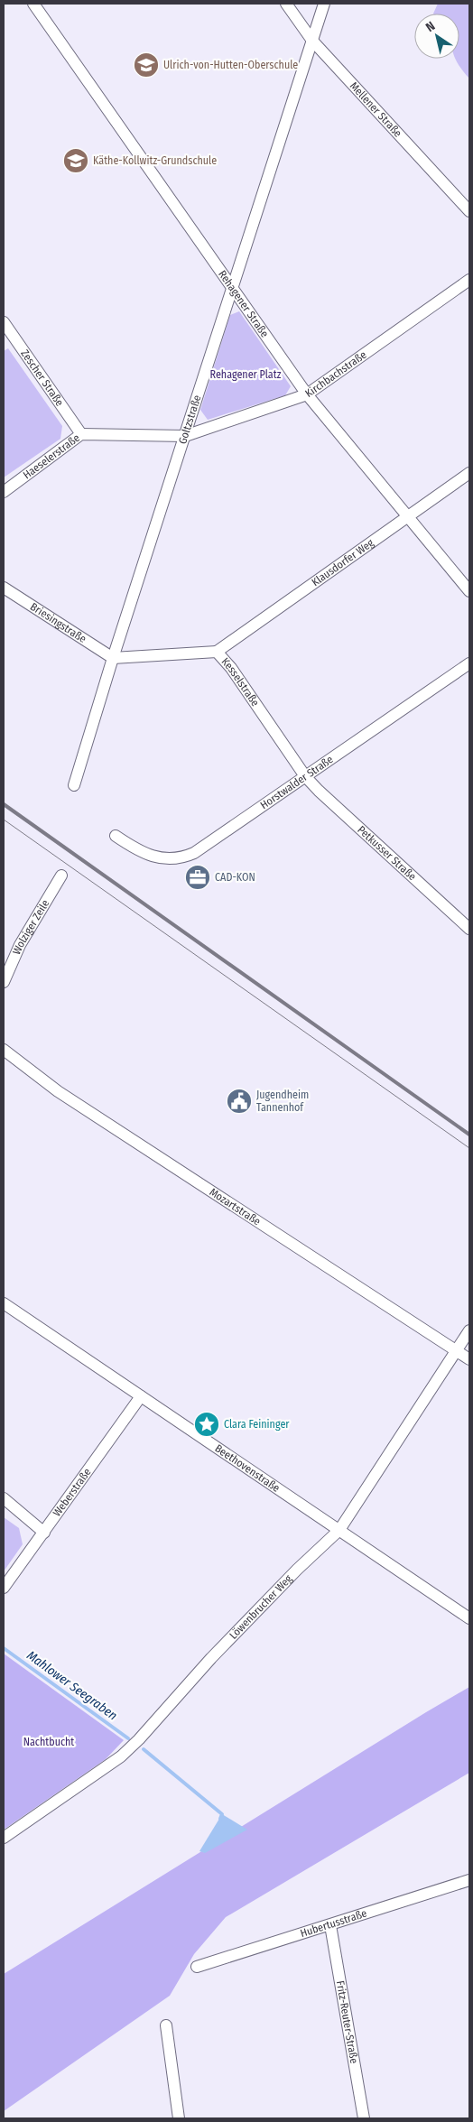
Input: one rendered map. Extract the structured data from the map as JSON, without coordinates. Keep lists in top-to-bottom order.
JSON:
{
  "streets": {
    "street": [
      "Mellener Straße",
      "Rehagener Straße",
      "Kirchbachstraße",
      "Zescher Straße",
      "Goltzstraße",
      "Haeselerstraße",
      "Klausdorfer Weg",
      "Briesingstraße",
      "Kesselstraße",
      "Horstwalder Straße",
      "Petkusser Straße",
      "Wolziger Zeile",
      "Mozartstraße",
      "Beethovenstraße",
      "Weberstraße",
      "Löwenbrucher Weg",
      "Hubertusstraße",
      "Fritz-Reuter-Straße"
    ]
  },
  "crossings": [
    ["Mellener Straße", "Goltzstraße"],
    ["Rehagener Straße", "Kirchbachstraße"],
    ["Rehagener Straße", "Goltzstraße"],
    ["Rehagener Straße", "Klausdorfer Weg"],
    ["Kirchbachstraße", "Goltzstraße"],
    ["Kirchbachstraße", "Haeselerstraße"],
    ["Zescher Straße", "Haeselerstraße"],
    ["Goltzstraße", "Haeselerstraße"],
    ["Goltzstraße", "Briesingstraße"],
    ["Goltzstraße", "Kesselstraße"],
    ["Klausdorfer Weg", "Kesselstraße"],
    ["Briesingstraße", "Kesselstraße"],
    ["Kesselstraße", "Horstwalder Straße"],
    ["Kesselstraße", "Petkusser Straße"],
    ["Horstwalder Straße", "Petkusser Straße"],
    ["Mozartstraße", "Löwenbrucher Weg"],
    ["Beethovenstraße", "Weberstraße"],
    ["Beethovenstraße", "Löwenbrucher Weg"],
    ["Hubertusstraße", "Fritz-Reuter-Straße"]
  ],
  "water": ["Mahlower Seegraben"],
  "parks": ["Rehagener Platz", "Nachtbucht"],
  "places": {
    "school or university": ["Ulrich-von-Hutten-Oberschule", "Käthe-Kollwitz-Grundschule"],
    "office": ["CAD-KON"],
    "public building": ["Jugendheim Tannenhof"],
    "place": ["Clara Feininger"]
  },
  "north": "top left"
}
